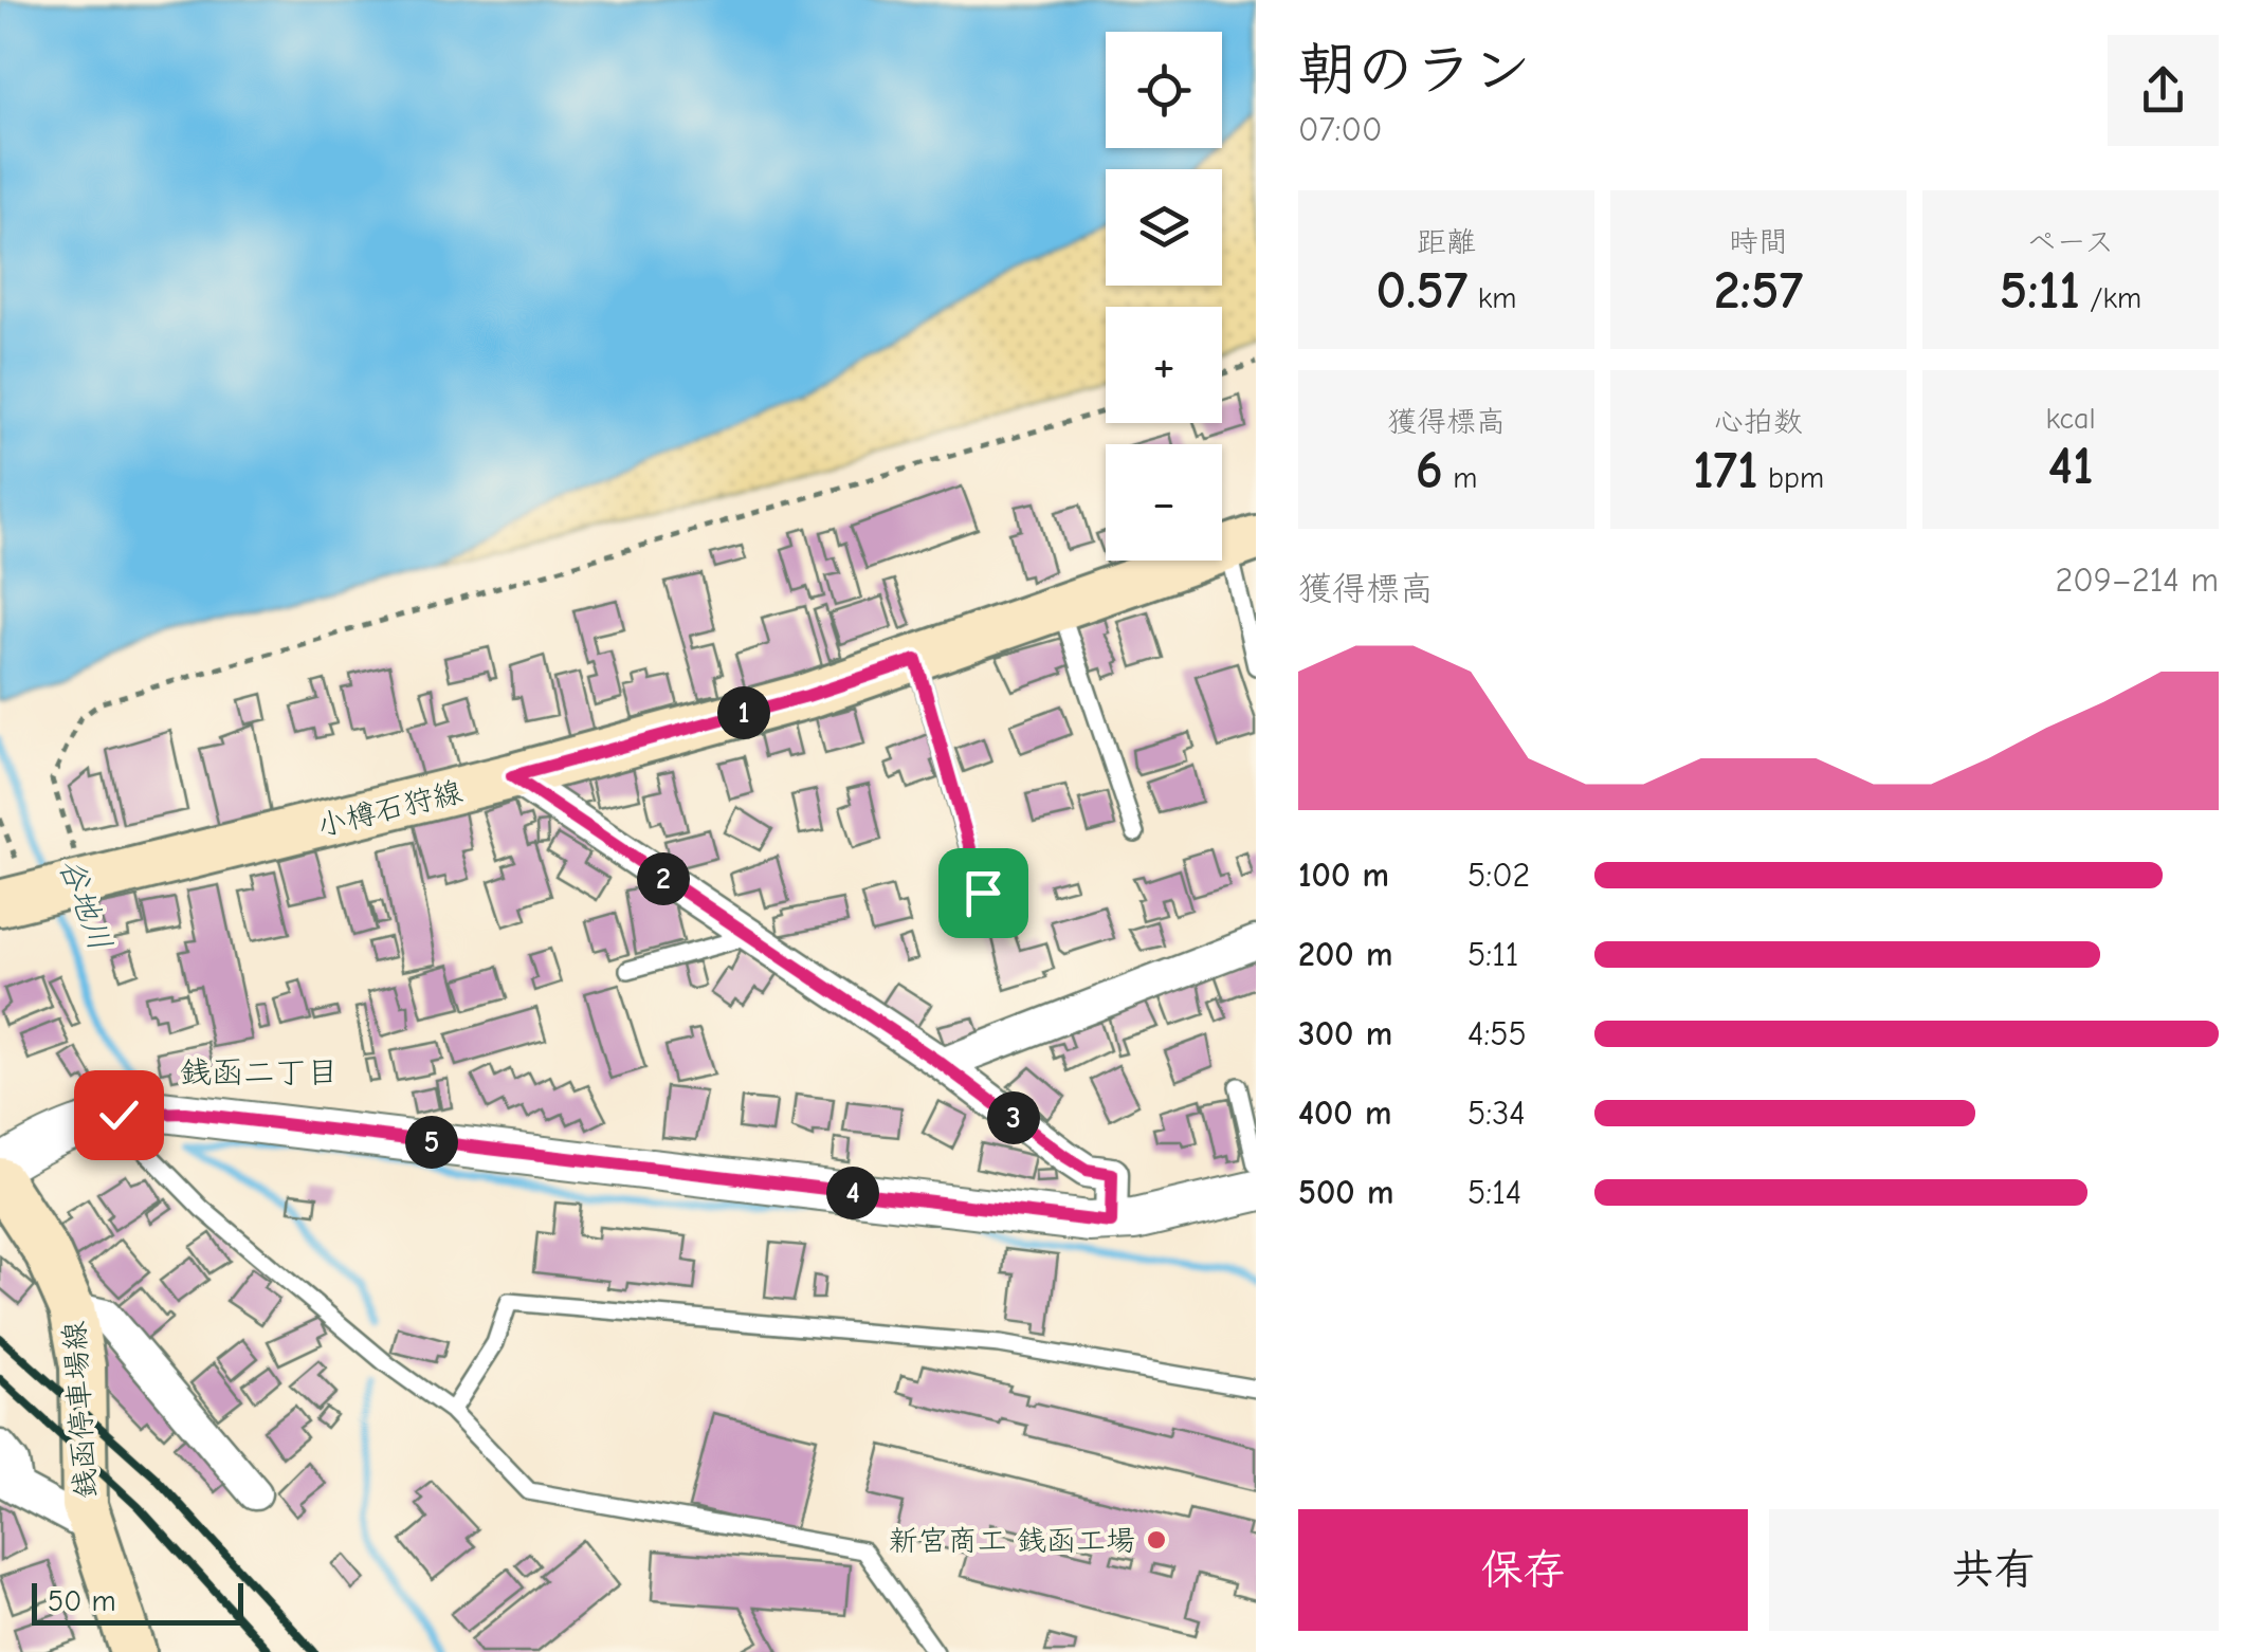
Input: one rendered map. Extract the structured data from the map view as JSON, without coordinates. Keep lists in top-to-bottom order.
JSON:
{
  "streets": {
    "main road": ["小樽石狩線", "銭函停車場線"]
  },
  "districts": ["銭函二丁目"],
  "water": ["谷地川"],
  "places": ["新宮商工 銭函工場"],
  "scale_bar": "50 m",
  "page": {
    "heading": ["朝のラン", "07:00"],
    "map_buttons": ["+", "−"],
    "stats": [
      ["距離", "0.57 km"],
      ["時間", "2:57"],
      ["ペース", "5:11 /km"],
      ["獲得標高", "6 m"],
      ["心拍数", "171 bpm"],
      ["kcal", "41"]
    ],
    "chart": ["獲得標高", "209–214 m"],
    "pins": [
      "1",
      "2",
      "3",
      "5",
      "4"
    ],
    "list": [
      {
        "name": "100 m",
        "note": "5:02"
      },
      {
        "name": "200 m",
        "note": "5:11"
      },
      {
        "name": "300 m",
        "note": "4:55"
      },
      {
        "name": "400 m",
        "note": "5:34"
      },
      {
        "name": "500 m",
        "note": "5:14"
      }
    ],
    "buttons": ["保存", "共有"],
    "scale": "50 m"
  }
}
